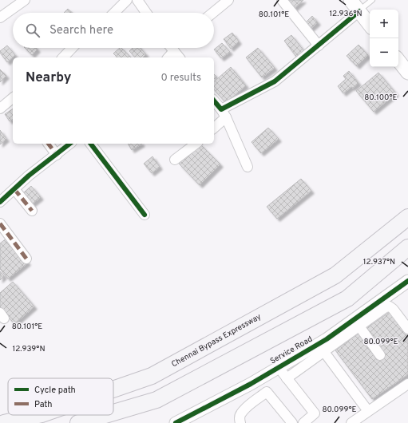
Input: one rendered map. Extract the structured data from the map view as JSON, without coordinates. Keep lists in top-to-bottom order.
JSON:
{
  "streets": {
    "highway": ["Chennai Bypass Expressway"],
    "street": ["Service Road"]
  },
  "legend": ["Cycle path", "Path"],
  "page": {
    "map_buttons": ["+", "−"],
    "search": "Search here",
    "heading": ["Nearby", "0 results"]
  },
  "coordinates": [
    "12.936°N",
    "80.101°E",
    "80.100°E",
    "12.937°N",
    "80.099°E",
    "12.939°N"
  ]
}
